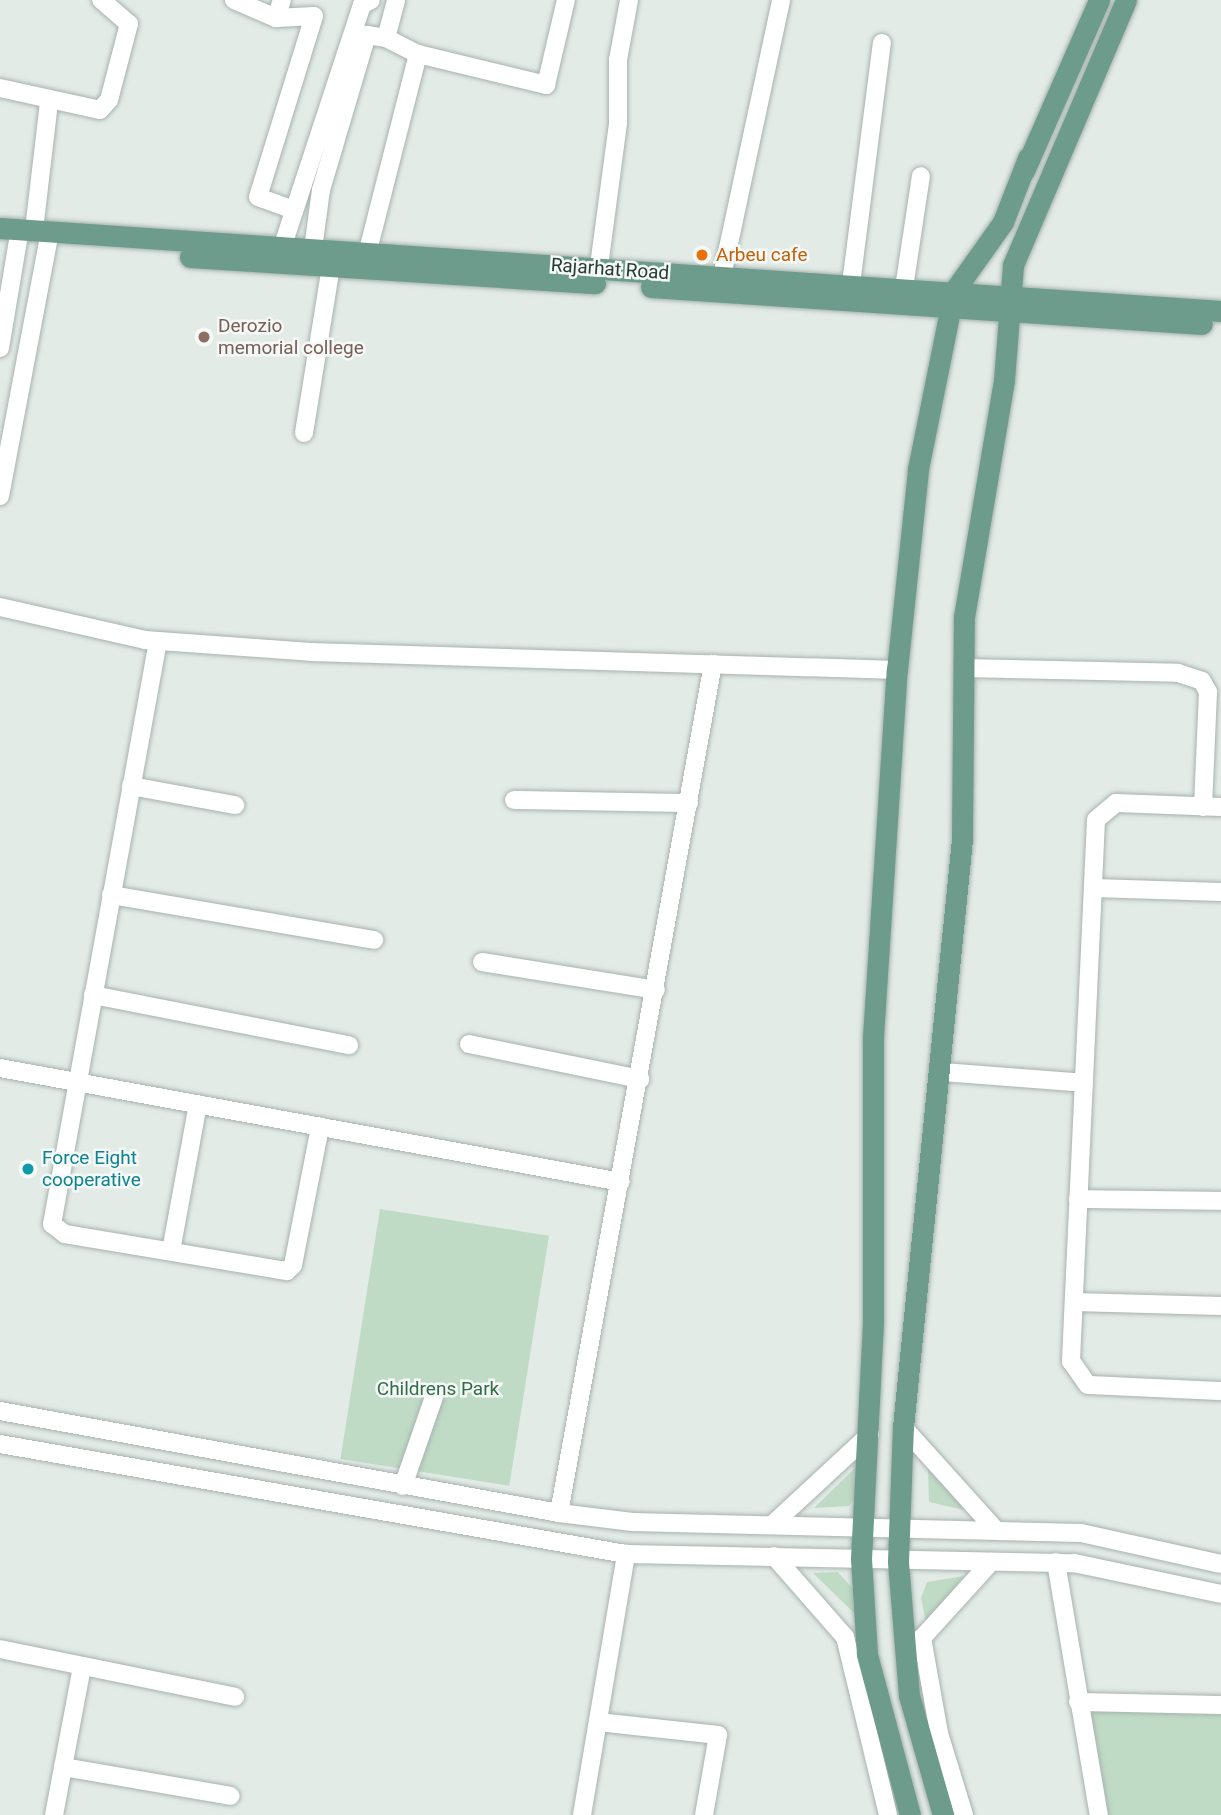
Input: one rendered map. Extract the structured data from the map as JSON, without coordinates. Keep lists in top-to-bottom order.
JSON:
{
  "streets": {
    "main road": ["Rajarhat Road"]
  },
  "parks": ["Childrens Park"],
  "places": ["Arbeu cafe", "Derozio memorial college", "Force Eight cooperative"]
}
